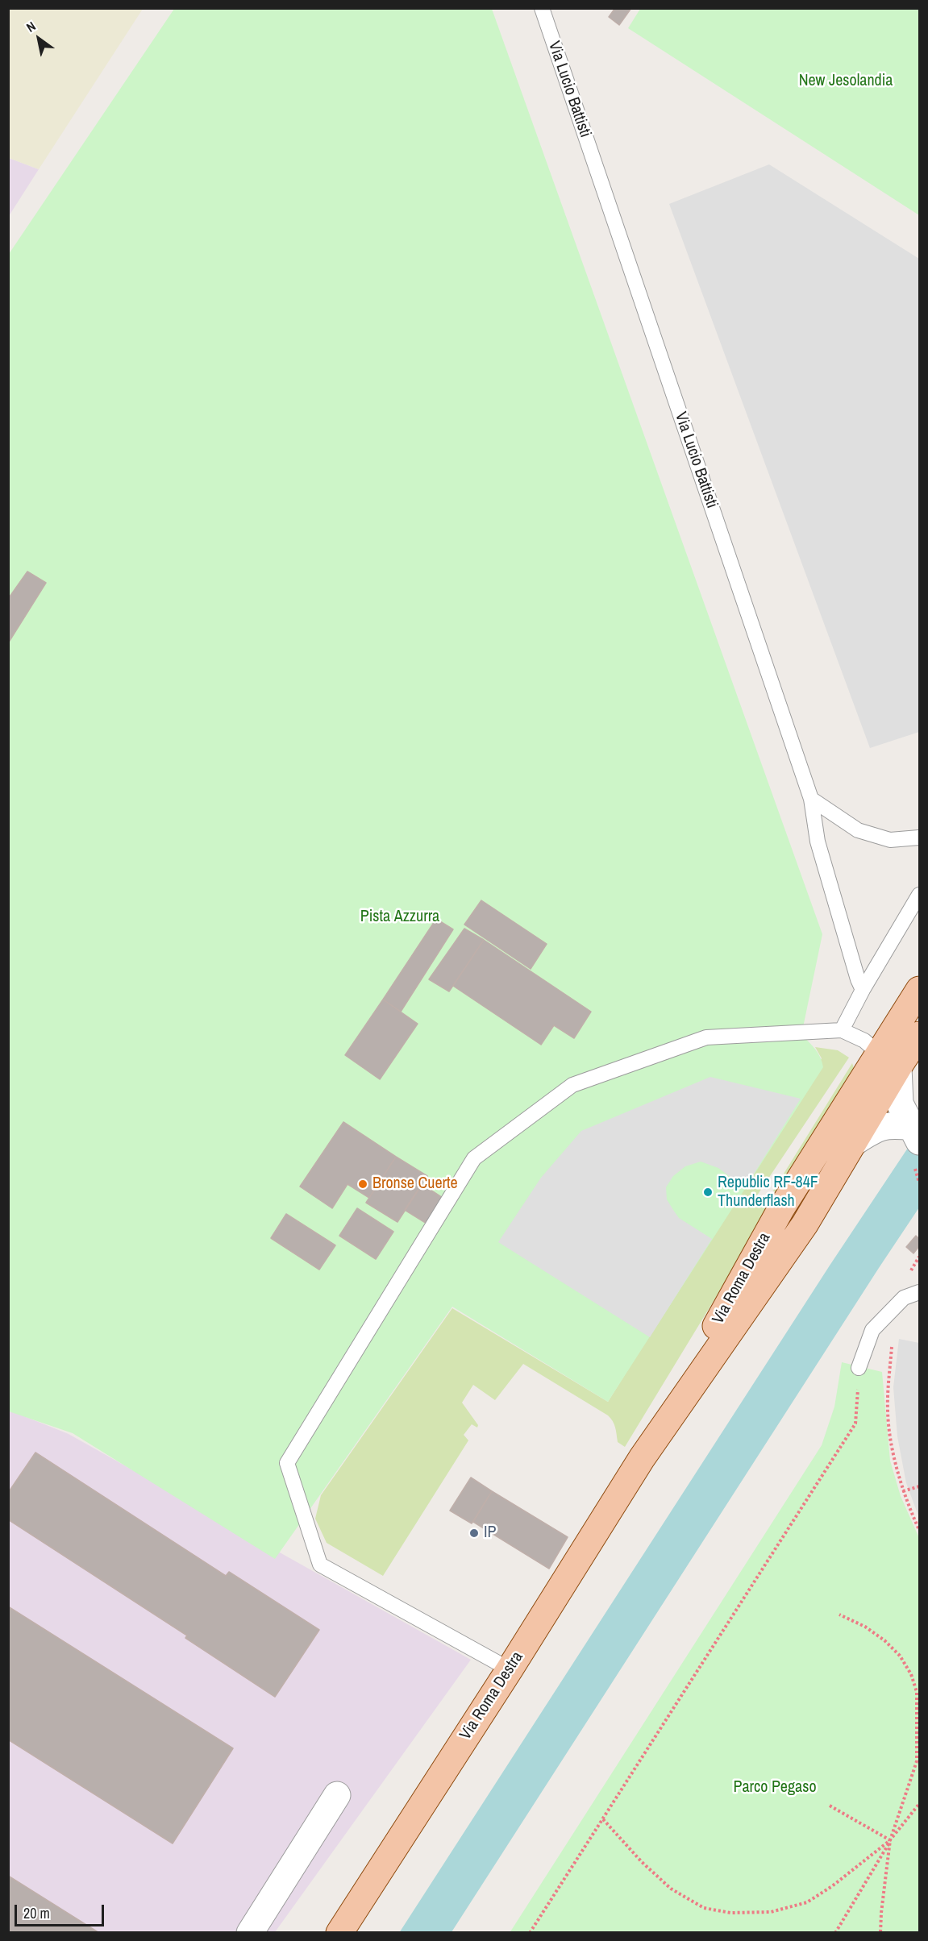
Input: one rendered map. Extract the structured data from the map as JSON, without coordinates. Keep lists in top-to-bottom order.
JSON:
{
  "streets": {
    "main road": ["Via Roma Destra"],
    "lane": ["Via Lucio Battisti"]
  },
  "parks": ["New Jesolandia", "Pista Azzurra", "Parco Pegaso"],
  "places": ["Bronse Cuerte", "Republic RF-84F Thunderflash", "IP"],
  "scale_bar": "20 m",
  "north": "top left"
}
